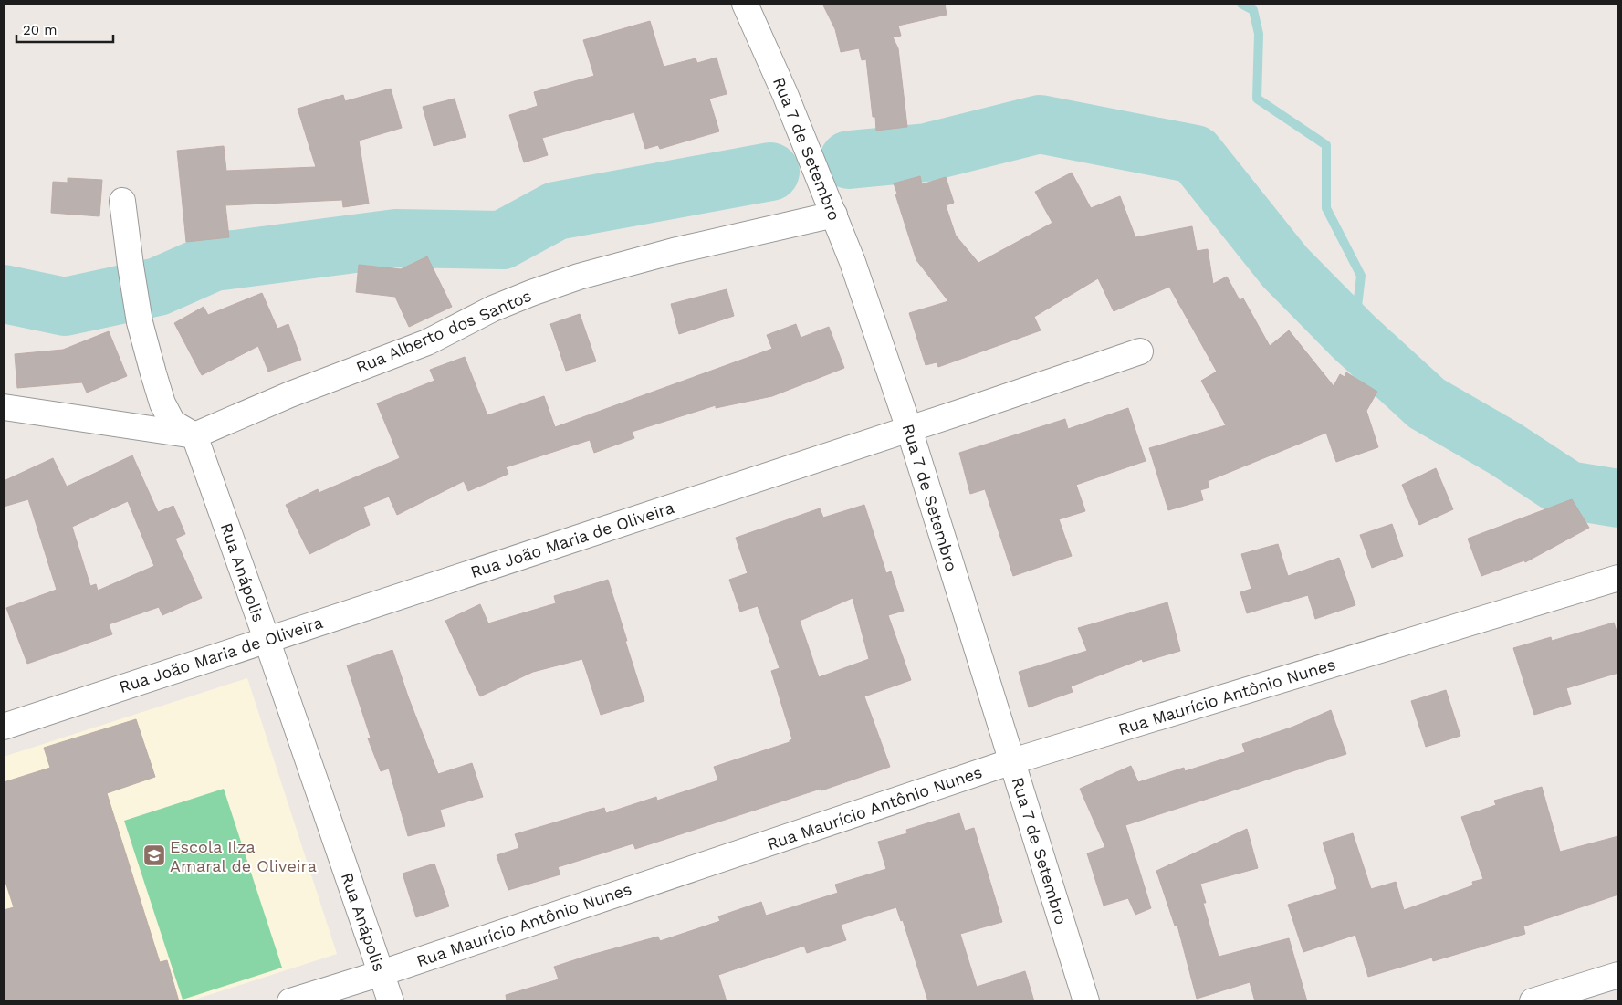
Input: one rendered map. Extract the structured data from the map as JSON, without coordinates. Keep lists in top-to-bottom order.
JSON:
{
  "streets": {
    "street": [
      "Rua 7 de Setembro",
      "Rua Alberto dos Santos",
      "Rua João Maria de Oliveira",
      "Rua Anápolis",
      "Rua Maurício Antônio Nunes"
    ]
  },
  "crossings": [
    ["Rua 7 de Setembro", "Rua Alberto dos Santos"],
    ["Rua 7 de Setembro", "Rua João Maria de Oliveira"],
    ["Rua 7 de Setembro", "Rua Maurício Antônio Nunes"],
    ["Rua Alberto dos Santos", "Rua Anápolis"],
    ["Rua João Maria de Oliveira", "Rua Anápolis"],
    ["Rua Anápolis", "Rua Maurício Antônio Nunes"]
  ],
  "places": {
    "school or university": ["Escola Ilza Amaral de Oliveira"]
  },
  "scale_bar": "20 m"
}
